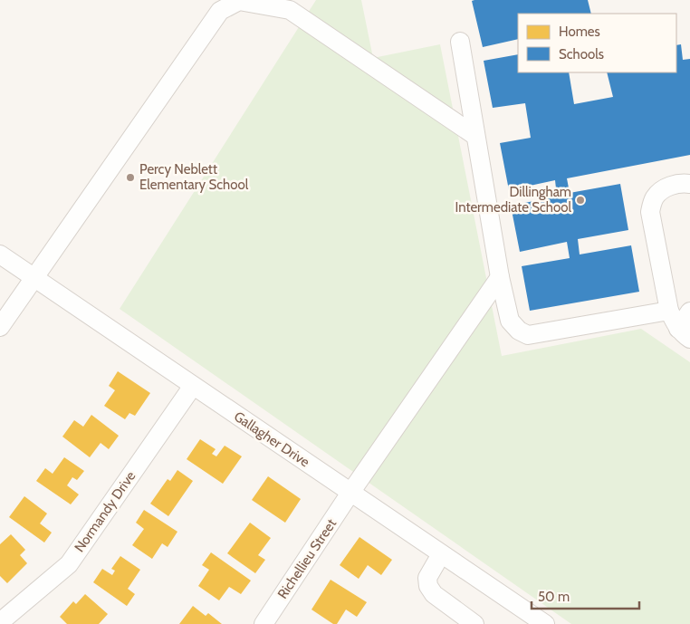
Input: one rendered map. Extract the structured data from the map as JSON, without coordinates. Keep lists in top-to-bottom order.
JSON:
{
  "streets": {
    "street": ["Gallagher Drive", "Normandy Drive", "Richellieu Street"]
  },
  "crossings": [
    ["Gallagher Drive", "Normandy Drive"],
    ["Gallagher Drive", "Richellieu Street"]
  ],
  "places": ["Percy Neblett Elementary School", "Dillingham Intermediate School"],
  "legend": ["Homes", "Schools"],
  "scale_bar": "50 m"
}
